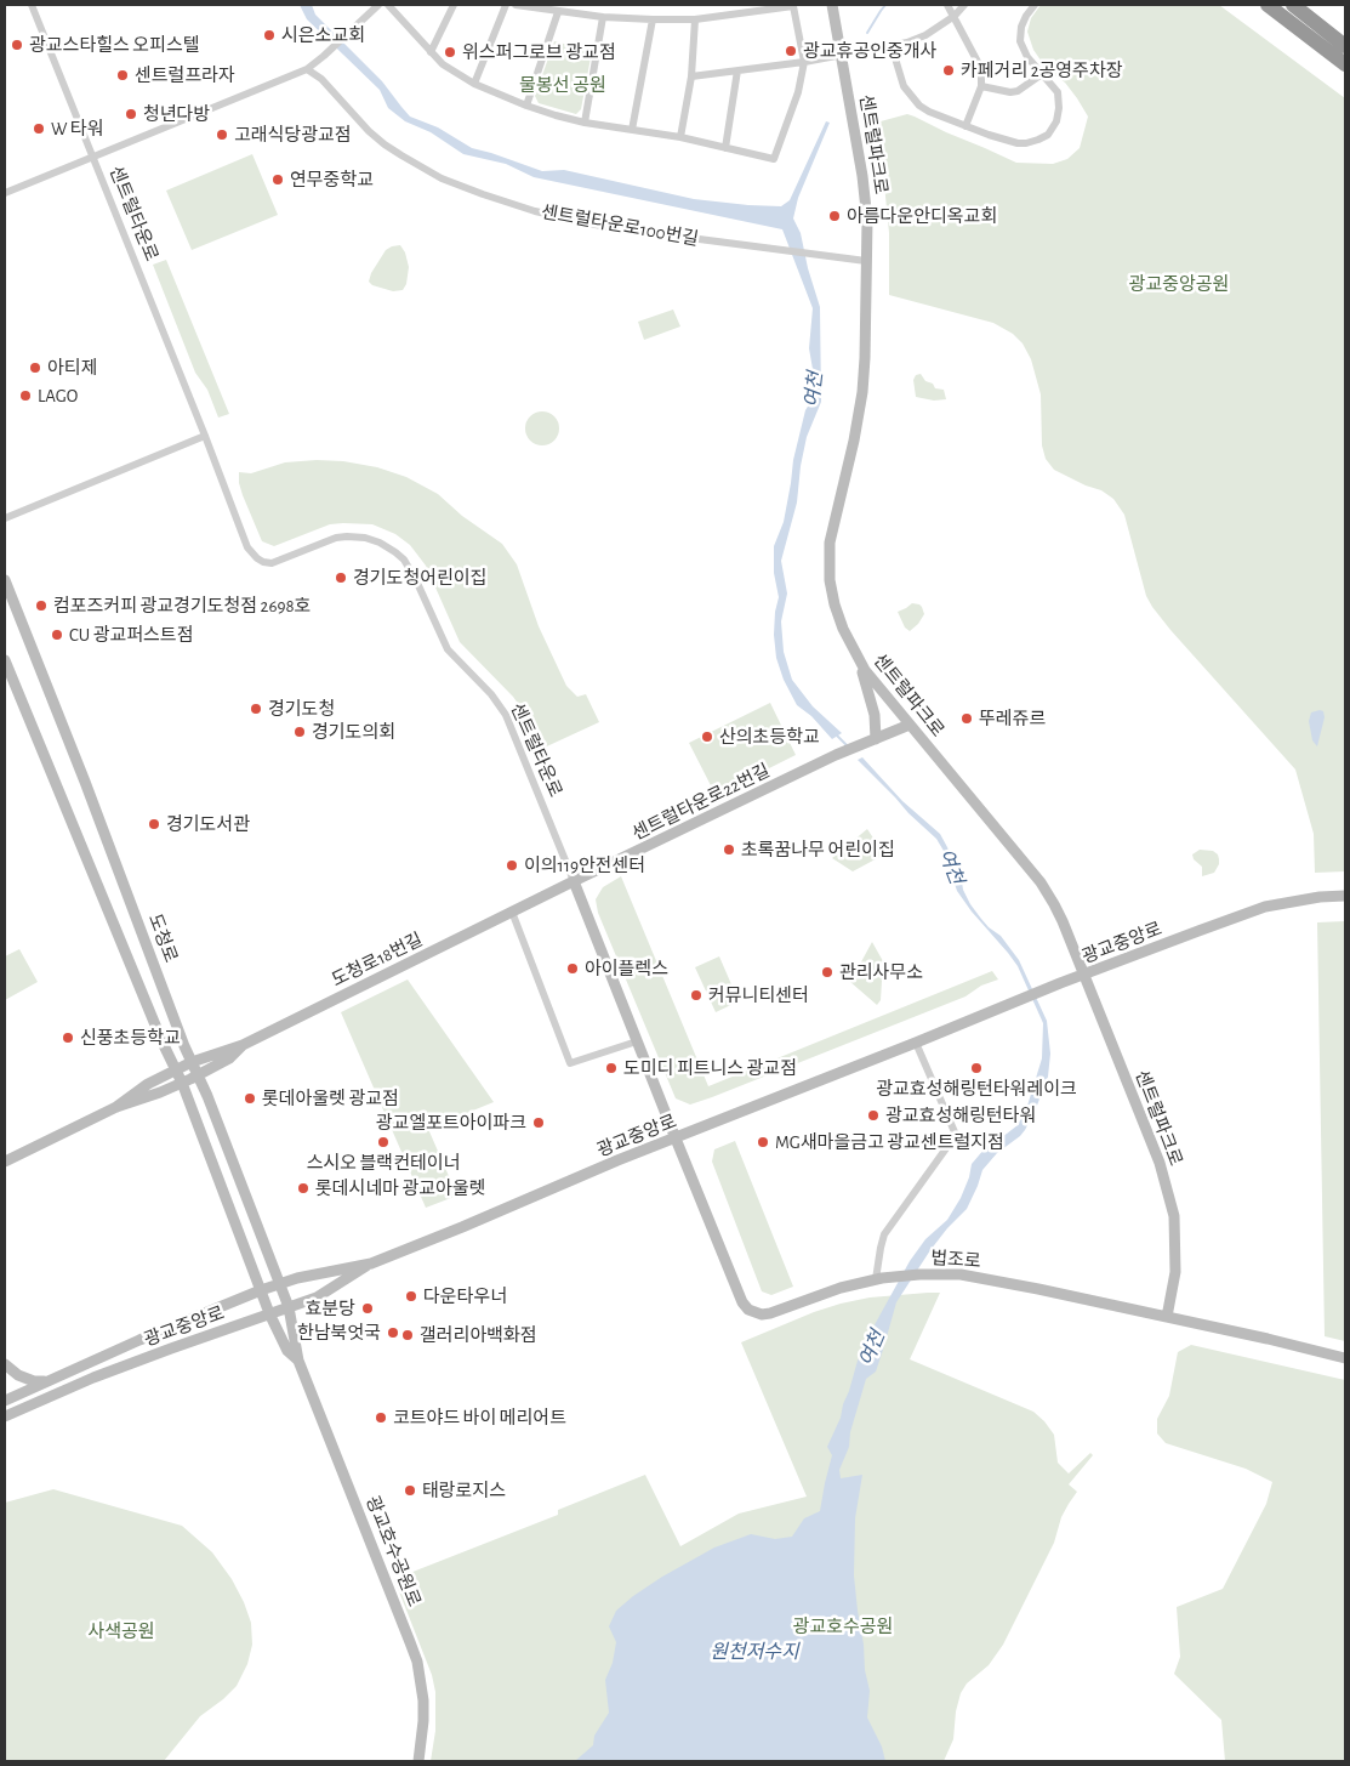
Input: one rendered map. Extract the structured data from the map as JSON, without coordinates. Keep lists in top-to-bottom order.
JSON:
{
  "streets": {
    "street": [
      "센트럴파크로",
      "센트럴타운로",
      "센트럴타운로100번길",
      "센트럴타운로22번길",
      "도청로",
      "광교중앙로",
      "도청로18번길",
      "법조로",
      "광교호수공원로"
    ]
  },
  "crossings": [
    ["센트럴파크로", "센트럴타운로100번길"],
    ["센트럴파크로", "센트럴타운로22번길"],
    ["센트럴파크로", "광교중앙로"],
    ["센트럴파크로", "법조로"],
    ["센트럴타운로", "센트럴타운로22번길"],
    ["센트럴타운로", "광교중앙로"],
    ["센트럴타운로", "도청로18번길"],
    ["센트럴타운로", "법조로"],
    ["센트럴타운로22번길", "도청로18번길"],
    ["도청로", "광교중앙로"],
    ["도청로", "도청로18번길"],
    ["도청로", "광교호수공원로"],
    ["광교중앙로", "법조로"],
    ["광교중앙로", "광교호수공원로"],
    ["도청로18번길", "광교호수공원로"]
  ],
  "water": ["여천", "원천저수지"],
  "parks": [
    "물봉선 공원",
    "광교중앙공원",
    "광교호수공원",
    "사색공원"
  ],
  "places": [
    "시은소교회",
    "광교스타힐스 오피스텔",
    "광교휴공인중개사",
    "위스퍼그로브 광교점",
    "카페거리 2공영주차장",
    "센트럴프라자",
    "청년다방",
    "W 타워",
    "고래식당광교점",
    "연무중학교",
    "아름다운안디옥교회",
    "아티제",
    "LAGO",
    "경기도청어린이집",
    "컴포즈커피 광교경기도청점 2698호",
    "CU 광교퍼스트점",
    "경기도청",
    "뚜레쥬르",
    "경기도의회",
    "산의초등학교",
    "경기도서관",
    "초록꿈나무 어린이집",
    "이의119안전센터",
    "아이플렉스",
    "관리사무소",
    "커뮤니티센터",
    "신풍초등학교",
    "도미디 피트니스 광교점",
    "광교효성해링턴타워레이크",
    "롯데아울렛 광교점",
    "광교효성해링턴타워",
    "광교엘포트아이파크",
    "스시오 블랙컨테이너",
    "MG새마을금고 광교센트럴지점",
    "롯데시네마 광교아울렛",
    "다운타우너",
    "효분당",
    "한남북엇국",
    "갤러리아백화점",
    "코트야드 바이 메리어트",
    "태랑로지스"
  ]
}
